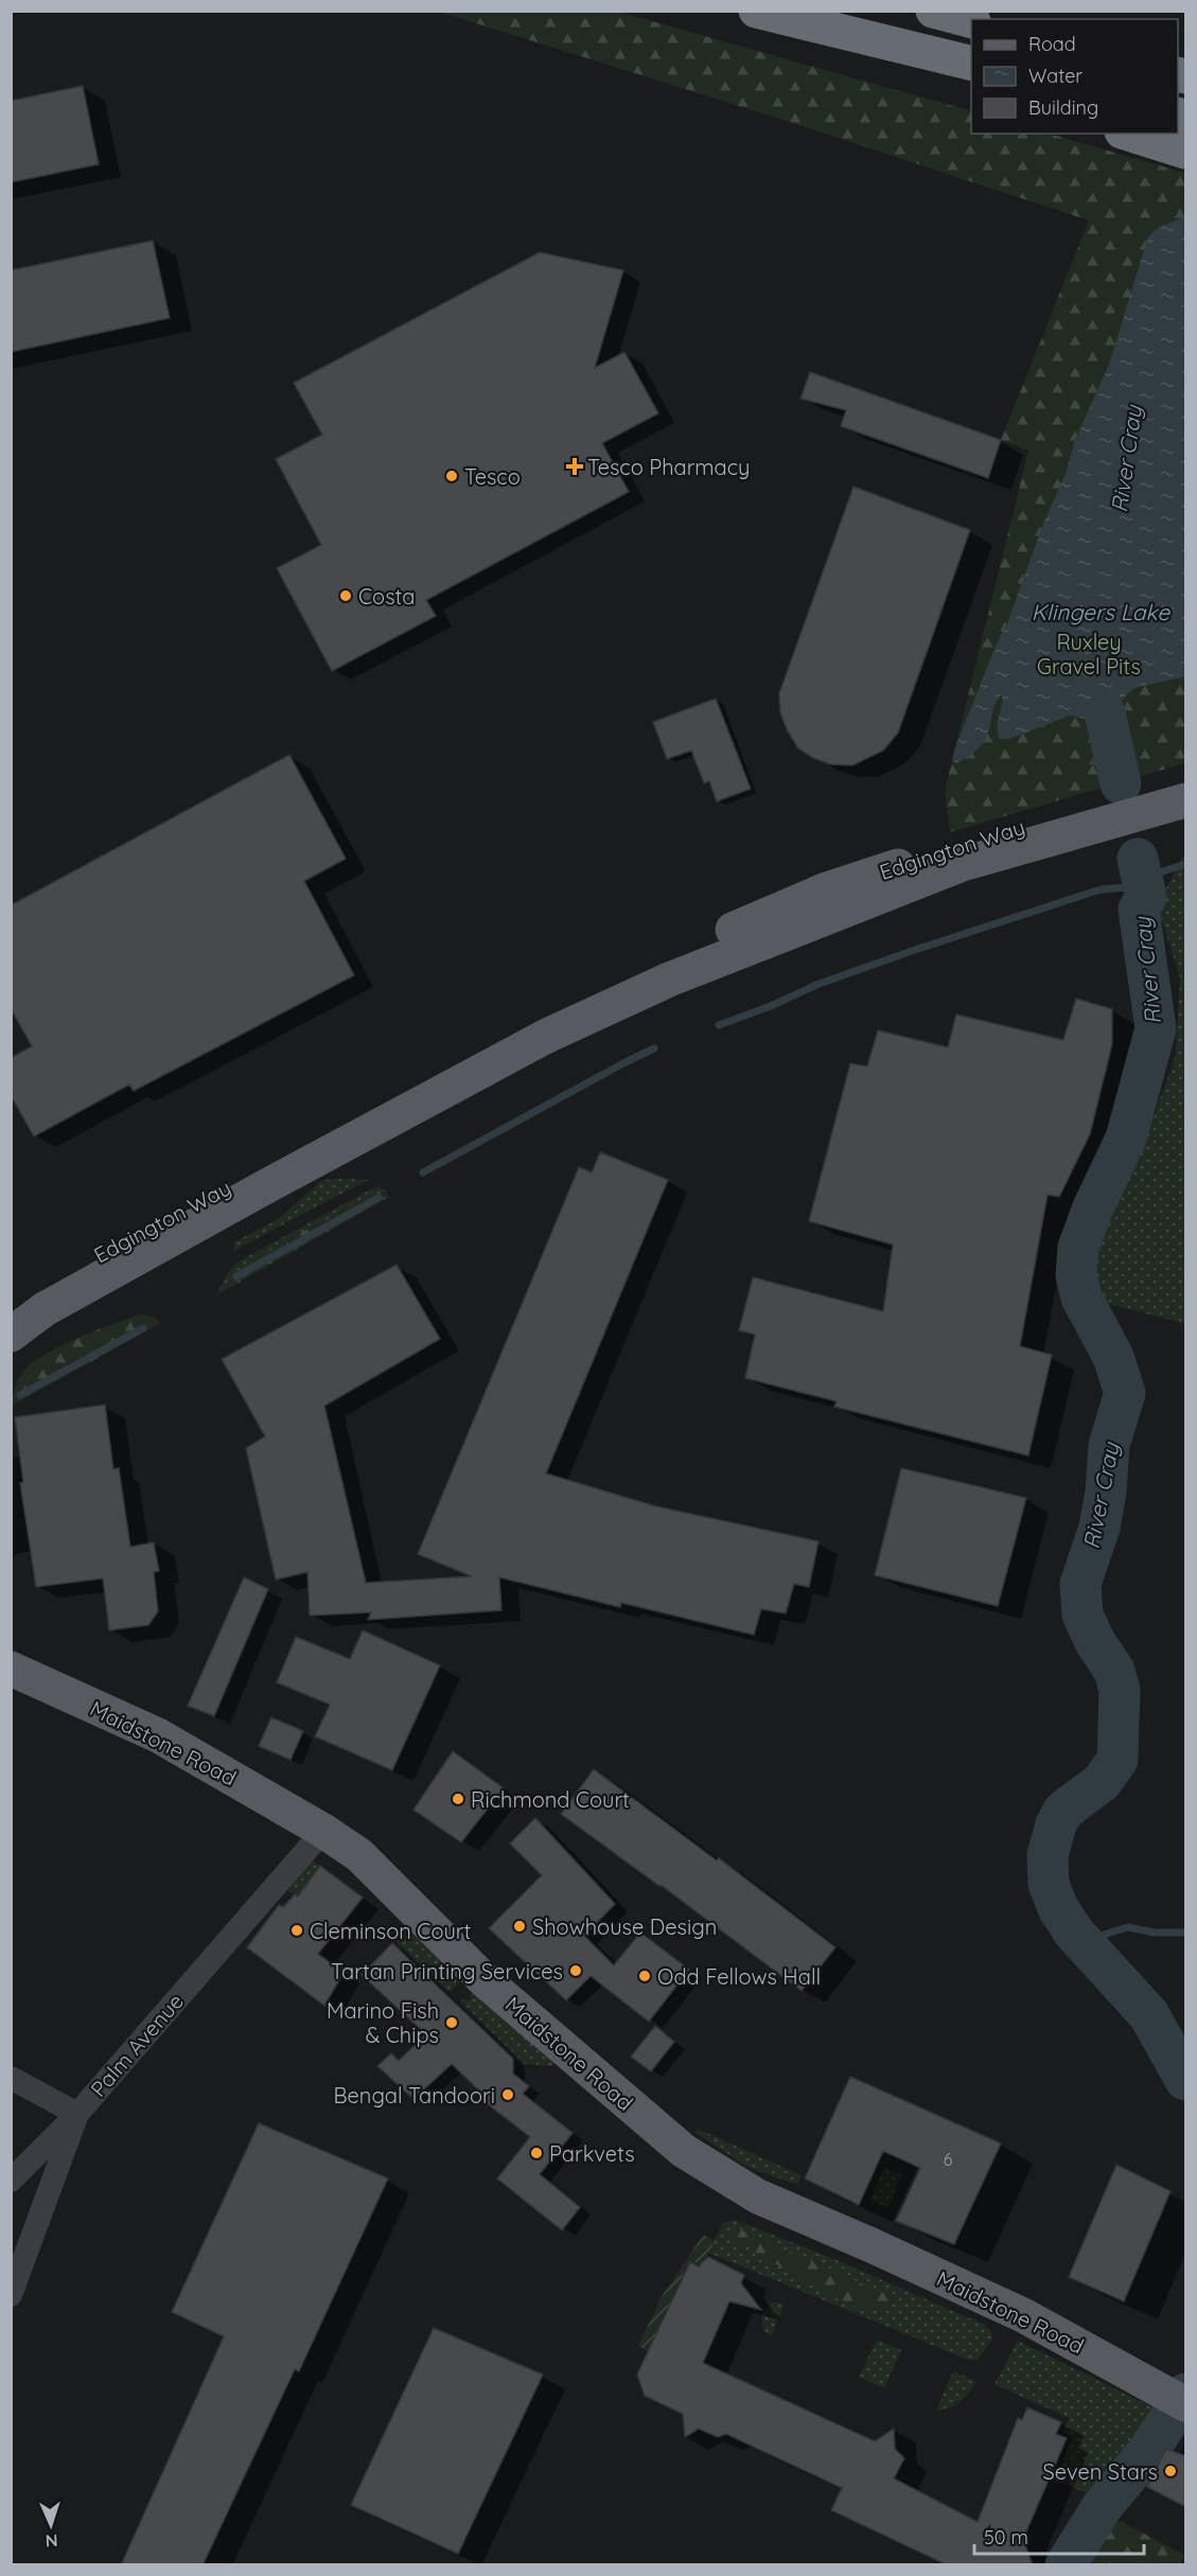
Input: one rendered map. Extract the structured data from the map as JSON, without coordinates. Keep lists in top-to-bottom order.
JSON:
{
  "streets": {
    "main road": ["Edgington Way", "Maidstone Road"],
    "street": ["Palm Avenue"]
  },
  "crossings": [
    ["Maidstone Road", "Palm Avenue"]
  ],
  "water": ["River Cray", "Klingers Lake"],
  "parks": ["Ruxley Gravel Pits"],
  "places": {
    "health": ["Tesco Pharmacy"],
    "other": [
      "Tesco",
      "Costa",
      "Richmond Court",
      "Showhouse Design",
      "Cleminson Court",
      "Tartan Printing Services",
      "Odd Fellows Hall",
      "Marino Fish & Chips",
      "Bengal Tandoori",
      "Parkvets",
      "Seven Stars"
    ]
  },
  "house_numbers": ["6"],
  "legend": ["Road", "Water", "Building"],
  "scale_bar": "50 m",
  "north": "bottom"
}
